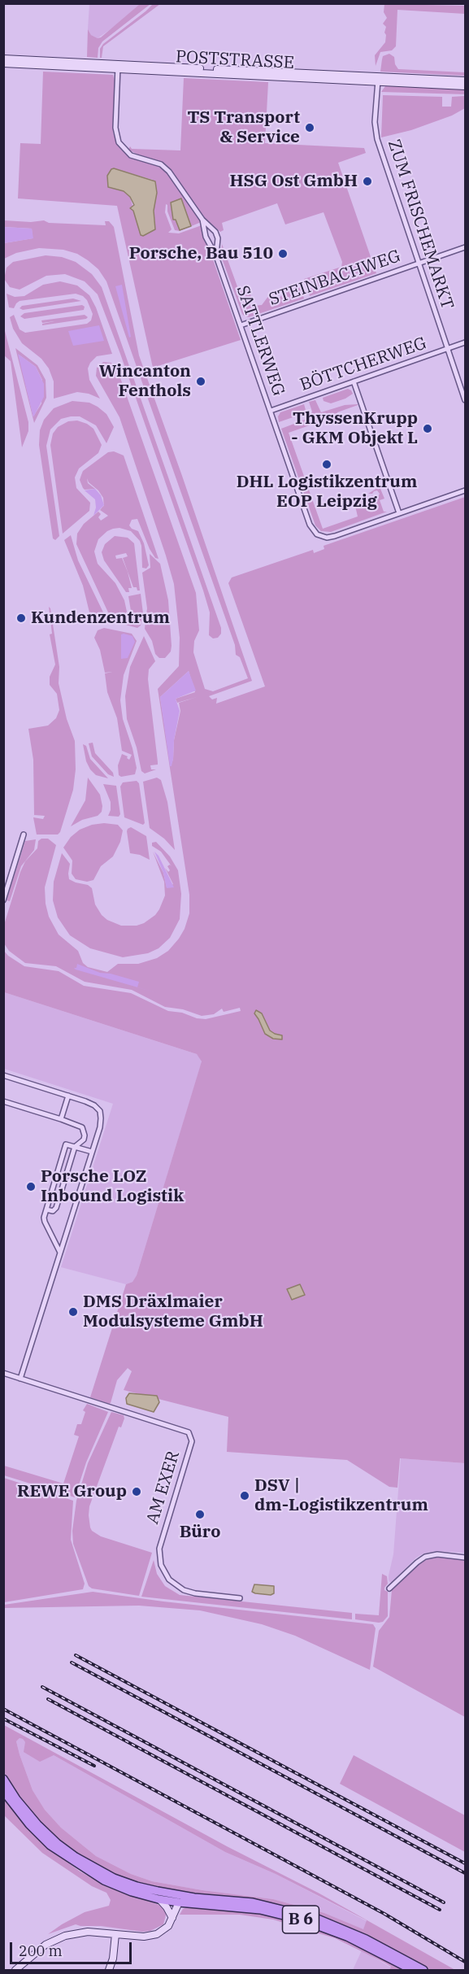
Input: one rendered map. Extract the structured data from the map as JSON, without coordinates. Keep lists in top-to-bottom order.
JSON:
{
  "streets": {
    "main road": ["B 6"],
    "street": [
      "POSTSTRASSE",
      "ZUM FRISCHEMARKT",
      "STEINBACHWEG",
      "SATTLERWEG",
      "BÖTTCHERWEG",
      "AM EXER"
    ]
  },
  "crossings": [
    ["POSTSTRASSE", "ZUM FRISCHEMARKT"],
    ["POSTSTRASSE", "SATTLERWEG"],
    ["ZUM FRISCHEMARKT", "STEINBACHWEG"],
    ["ZUM FRISCHEMARKT", "BÖTTCHERWEG"],
    ["STEINBACHWEG", "SATTLERWEG"],
    ["SATTLERWEG", "BÖTTCHERWEG"]
  ],
  "places": [
    "TS Transport & Service",
    "HSG Ost GmbH",
    "Porsche, Bau 510",
    "Wincanton Fenthols",
    "ThyssenKrupp - GKM Objekt L",
    "DHL Logistikzentrum EOP Leipzig",
    "Kundenzentrum",
    "Porsche LOZ Inbound Logistik",
    "DMS Dräxlmaier Modulsysteme GmbH",
    "REWE Group",
    "DSV | dm-Logistikzentrum",
    "Büro"
  ],
  "scale_bar": "200 m"
}
